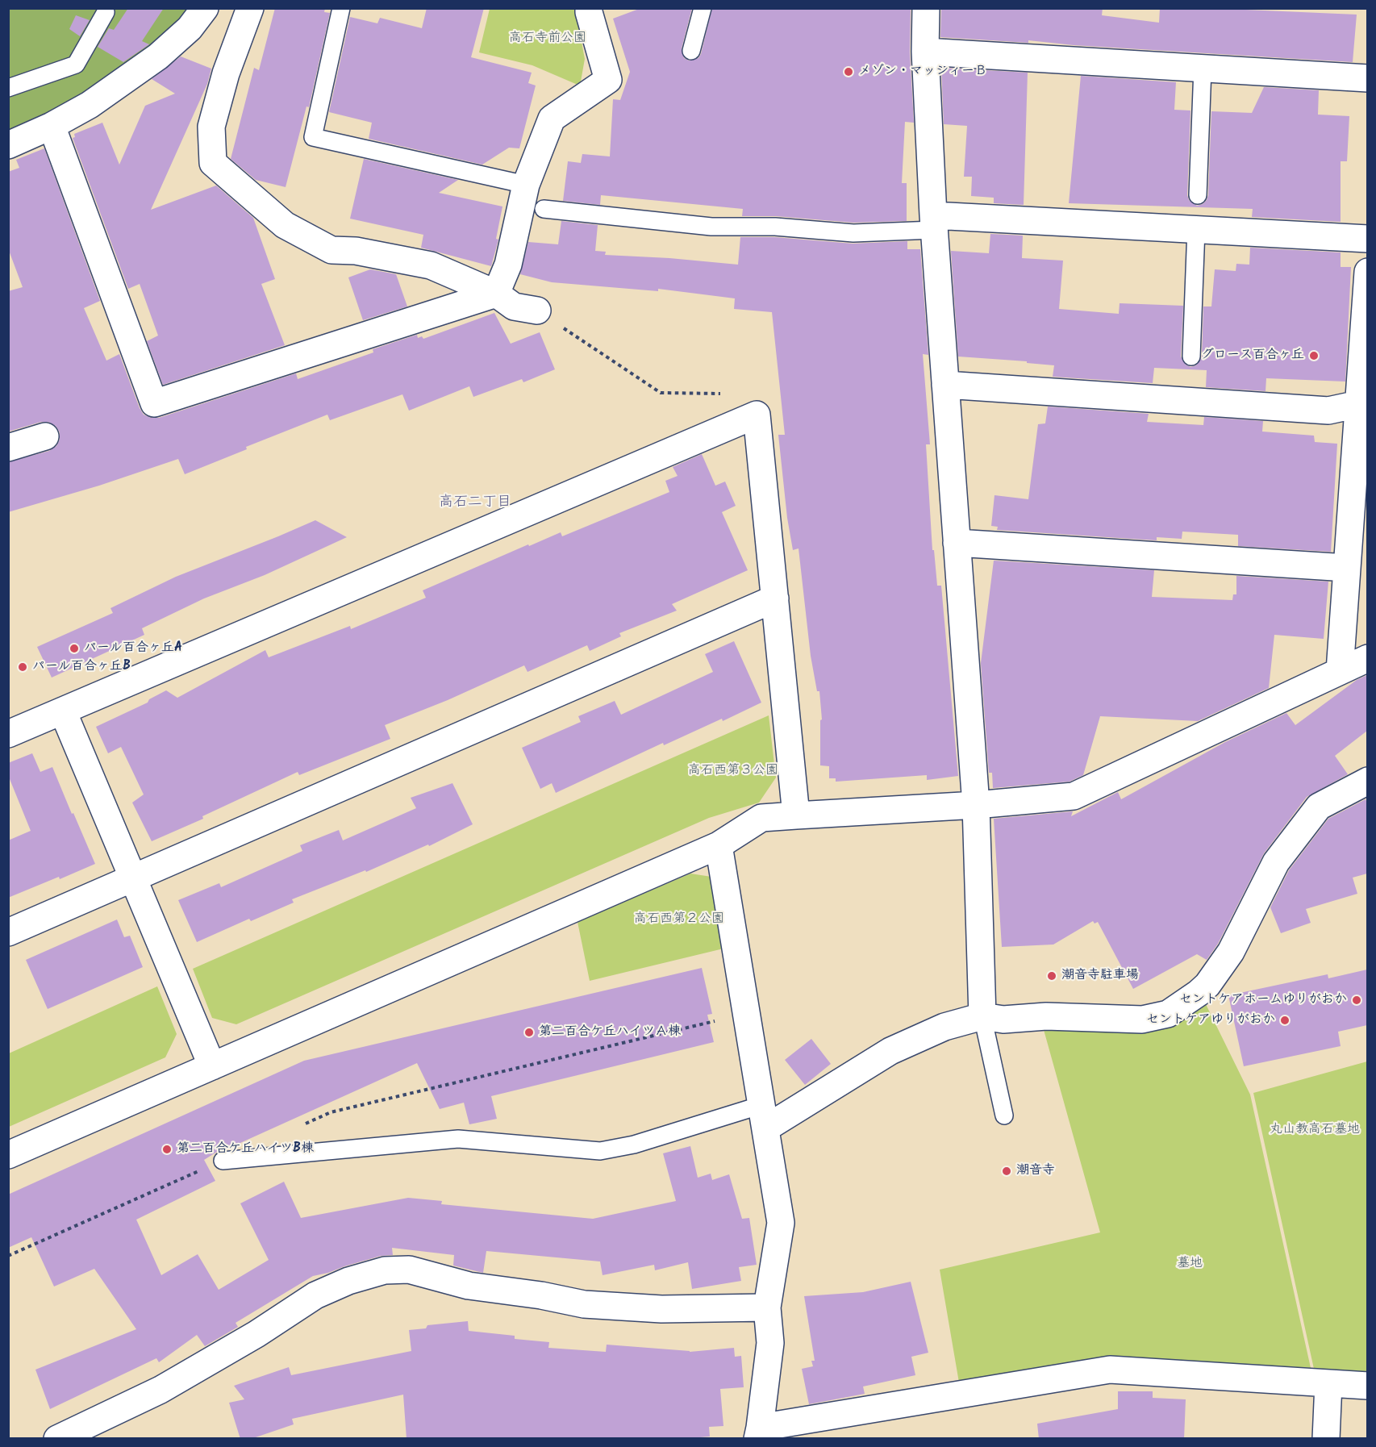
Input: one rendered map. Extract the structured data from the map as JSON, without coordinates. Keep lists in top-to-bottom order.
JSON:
{
  "districts": ["高石二丁目"],
  "parks": [
    "高石寺前公園",
    "高石西第３公園",
    "高石西第２公園",
    "丸山教高石墓地",
    "墓地"
  ],
  "places": [
    "メゾン・マッシィーＢ",
    "グロース百合ヶ丘",
    "パール百合ヶ丘A",
    "パール百合ヶ丘B",
    "潮音寺駐車場",
    "セントケアホームゆりがおか",
    "セントケアゆりがおか",
    "第二百合ケ丘ハイツＡ棟",
    "第二百合ケ丘ハイツB棟",
    "潮音寺"
  ]
}
